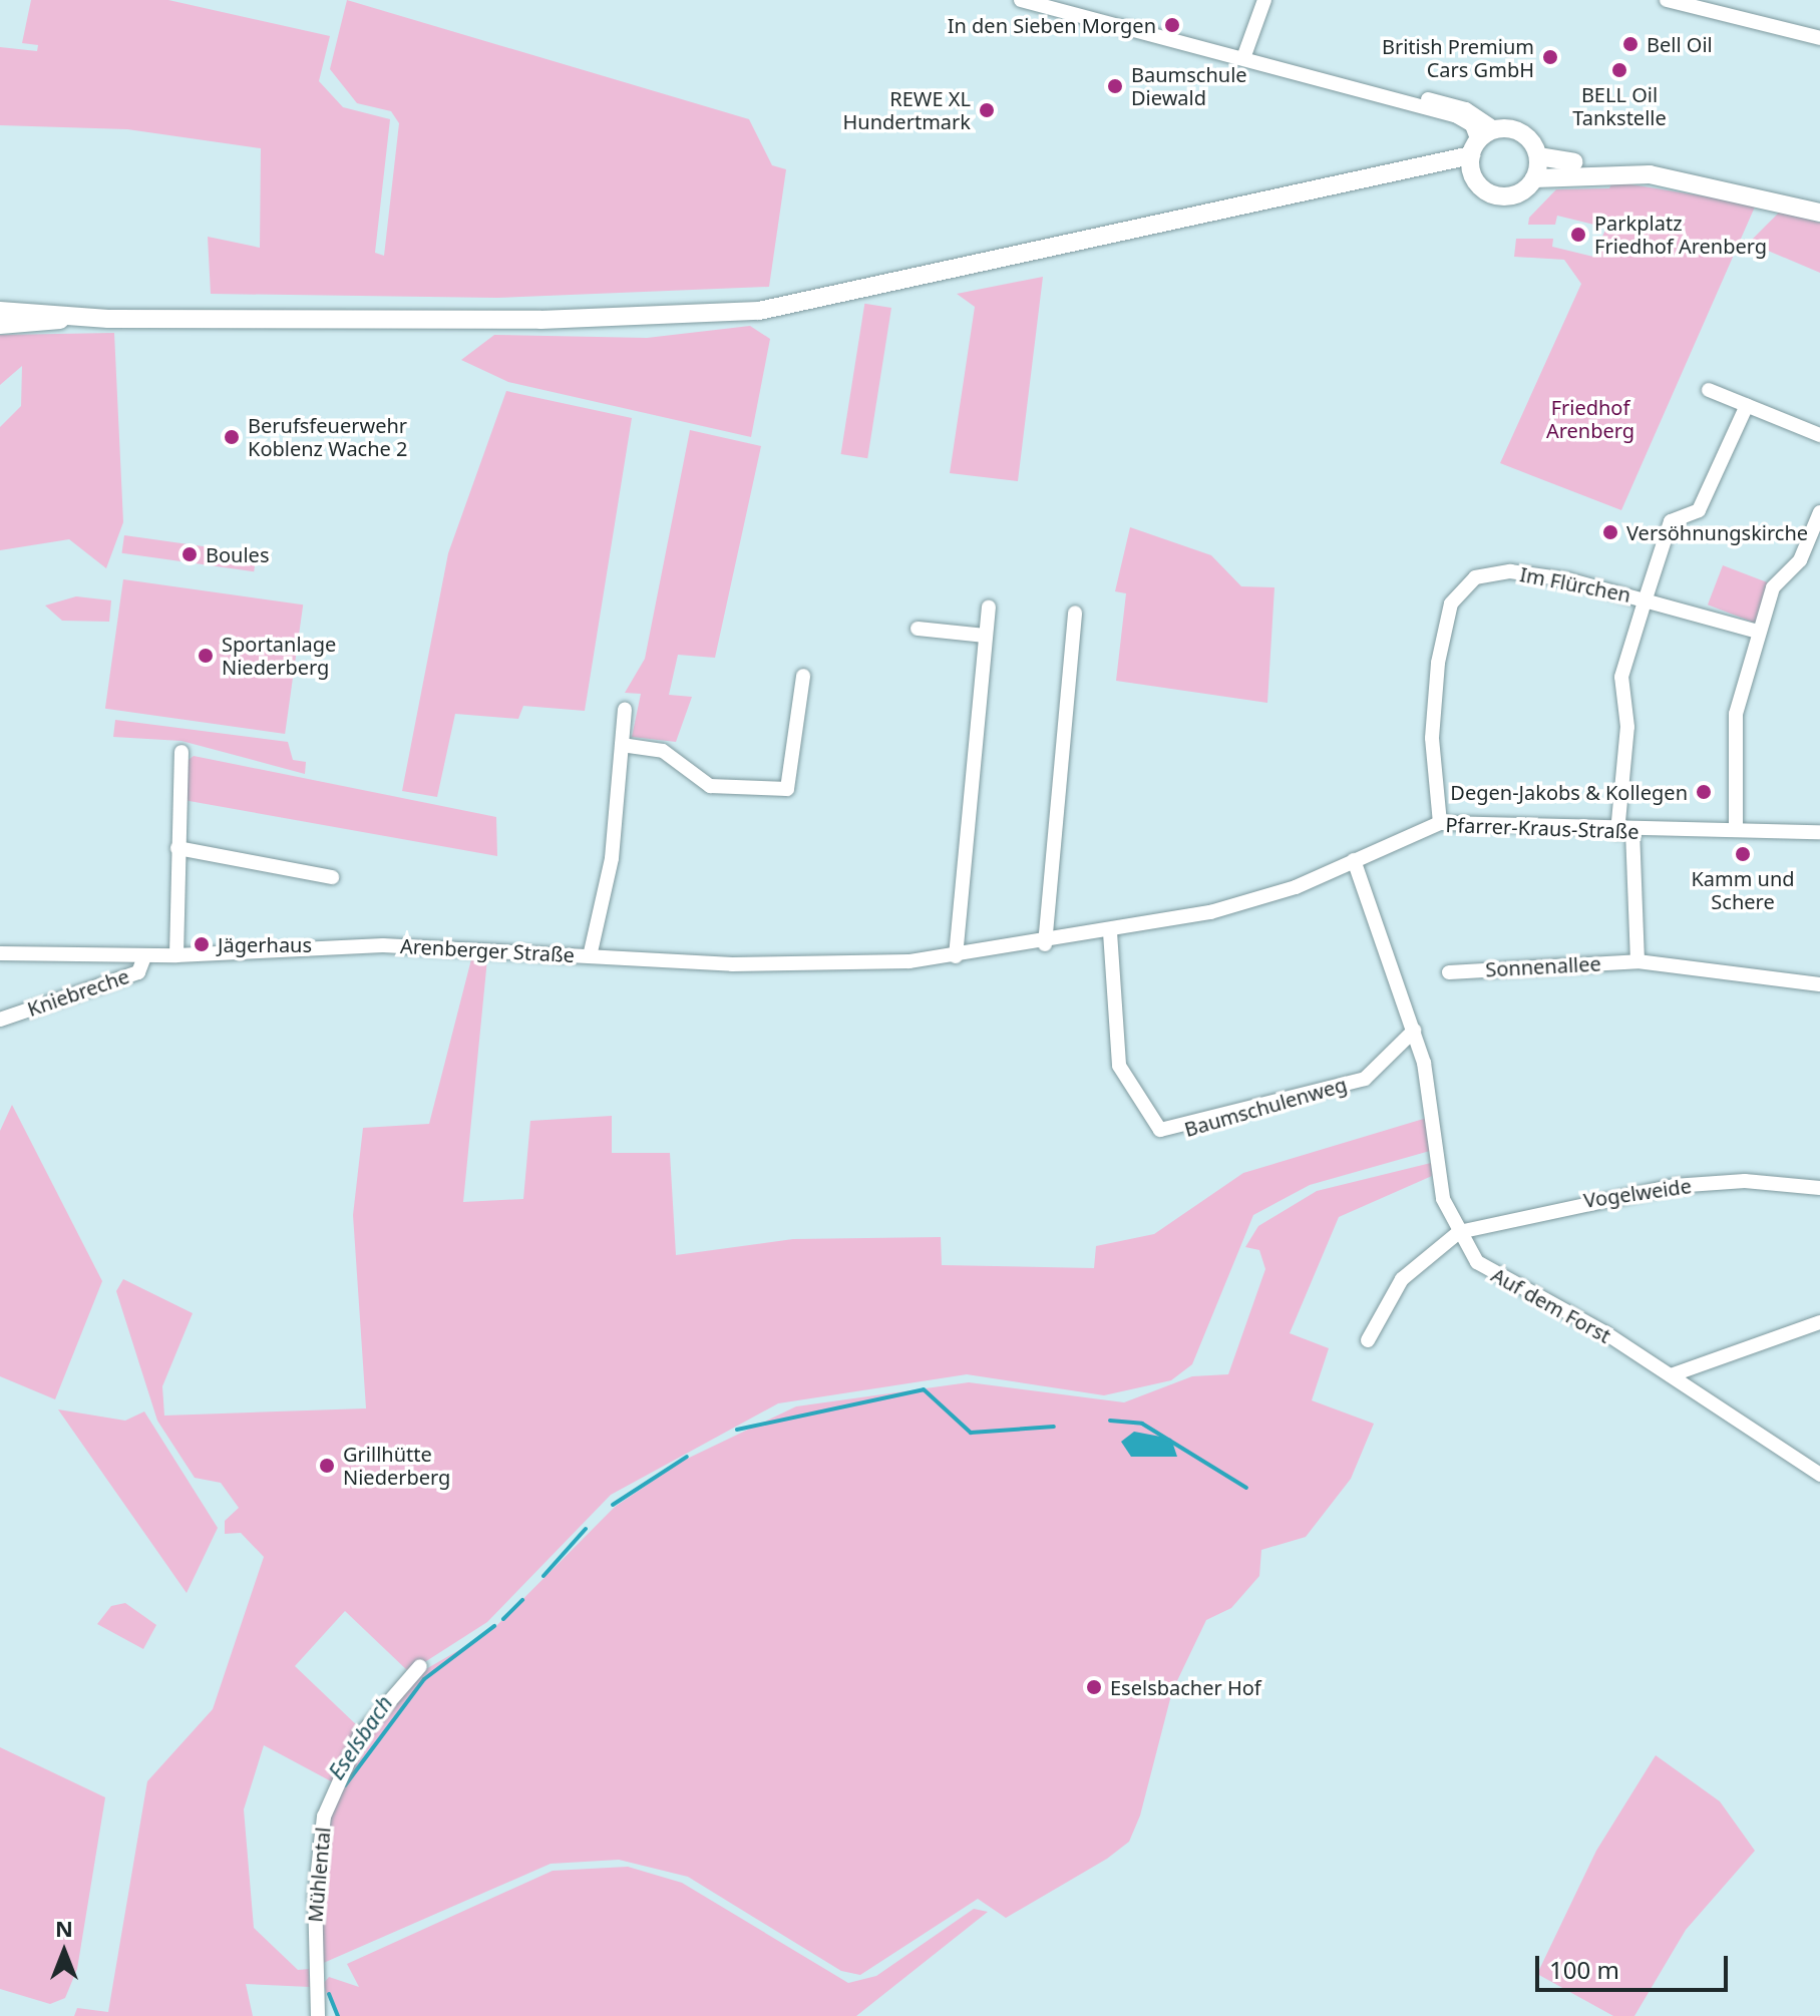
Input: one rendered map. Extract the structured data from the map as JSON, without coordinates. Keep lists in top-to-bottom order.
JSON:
{
  "streets": {
    "street": [
      "Im Flürchen",
      "Pfarrer-Kraus-Straße",
      "Arenberger Straße",
      "Sonnenallee",
      "Kniebreche",
      "Baumschulenweg",
      "Vogelweide",
      "Auf dem Forst",
      "Mühlental"
    ]
  },
  "crossings": [
    ["Im Flürchen", "Pfarrer-Kraus-Straße"],
    ["Pfarrer-Kraus-Straße", "Arenberger Straße"],
    ["Pfarrer-Kraus-Straße", "Baumschulenweg"],
    ["Pfarrer-Kraus-Straße", "Auf dem Forst"],
    ["Arenberger Straße", "Kniebreche"],
    ["Baumschulenweg", "Auf dem Forst"],
    ["Vogelweide", "Auf dem Forst"]
  ],
  "water": ["Eselsbach"],
  "parks": ["Friedhof Arenberg"],
  "places": [
    "In den Sieben Morgen",
    "Bell Oil",
    "British Premium Cars GmbH",
    "BELL Oil Tankstelle",
    "Baumschule Diewald",
    "REWE XL Hundertmark",
    "Parkplatz Friedhof Arenberg",
    "Berufsfeuerwehr Koblenz Wache 2",
    "Versöhnungskirche",
    "Boules",
    "Sportanlage Niederberg",
    "Degen-Jakobs & Kollegen",
    "Kamm und Schere",
    "Jägerhaus",
    "Grillhütte Niederberg",
    "Eselsbacher Hof"
  ],
  "scale_bar": "100 m",
  "north": "top"
}
